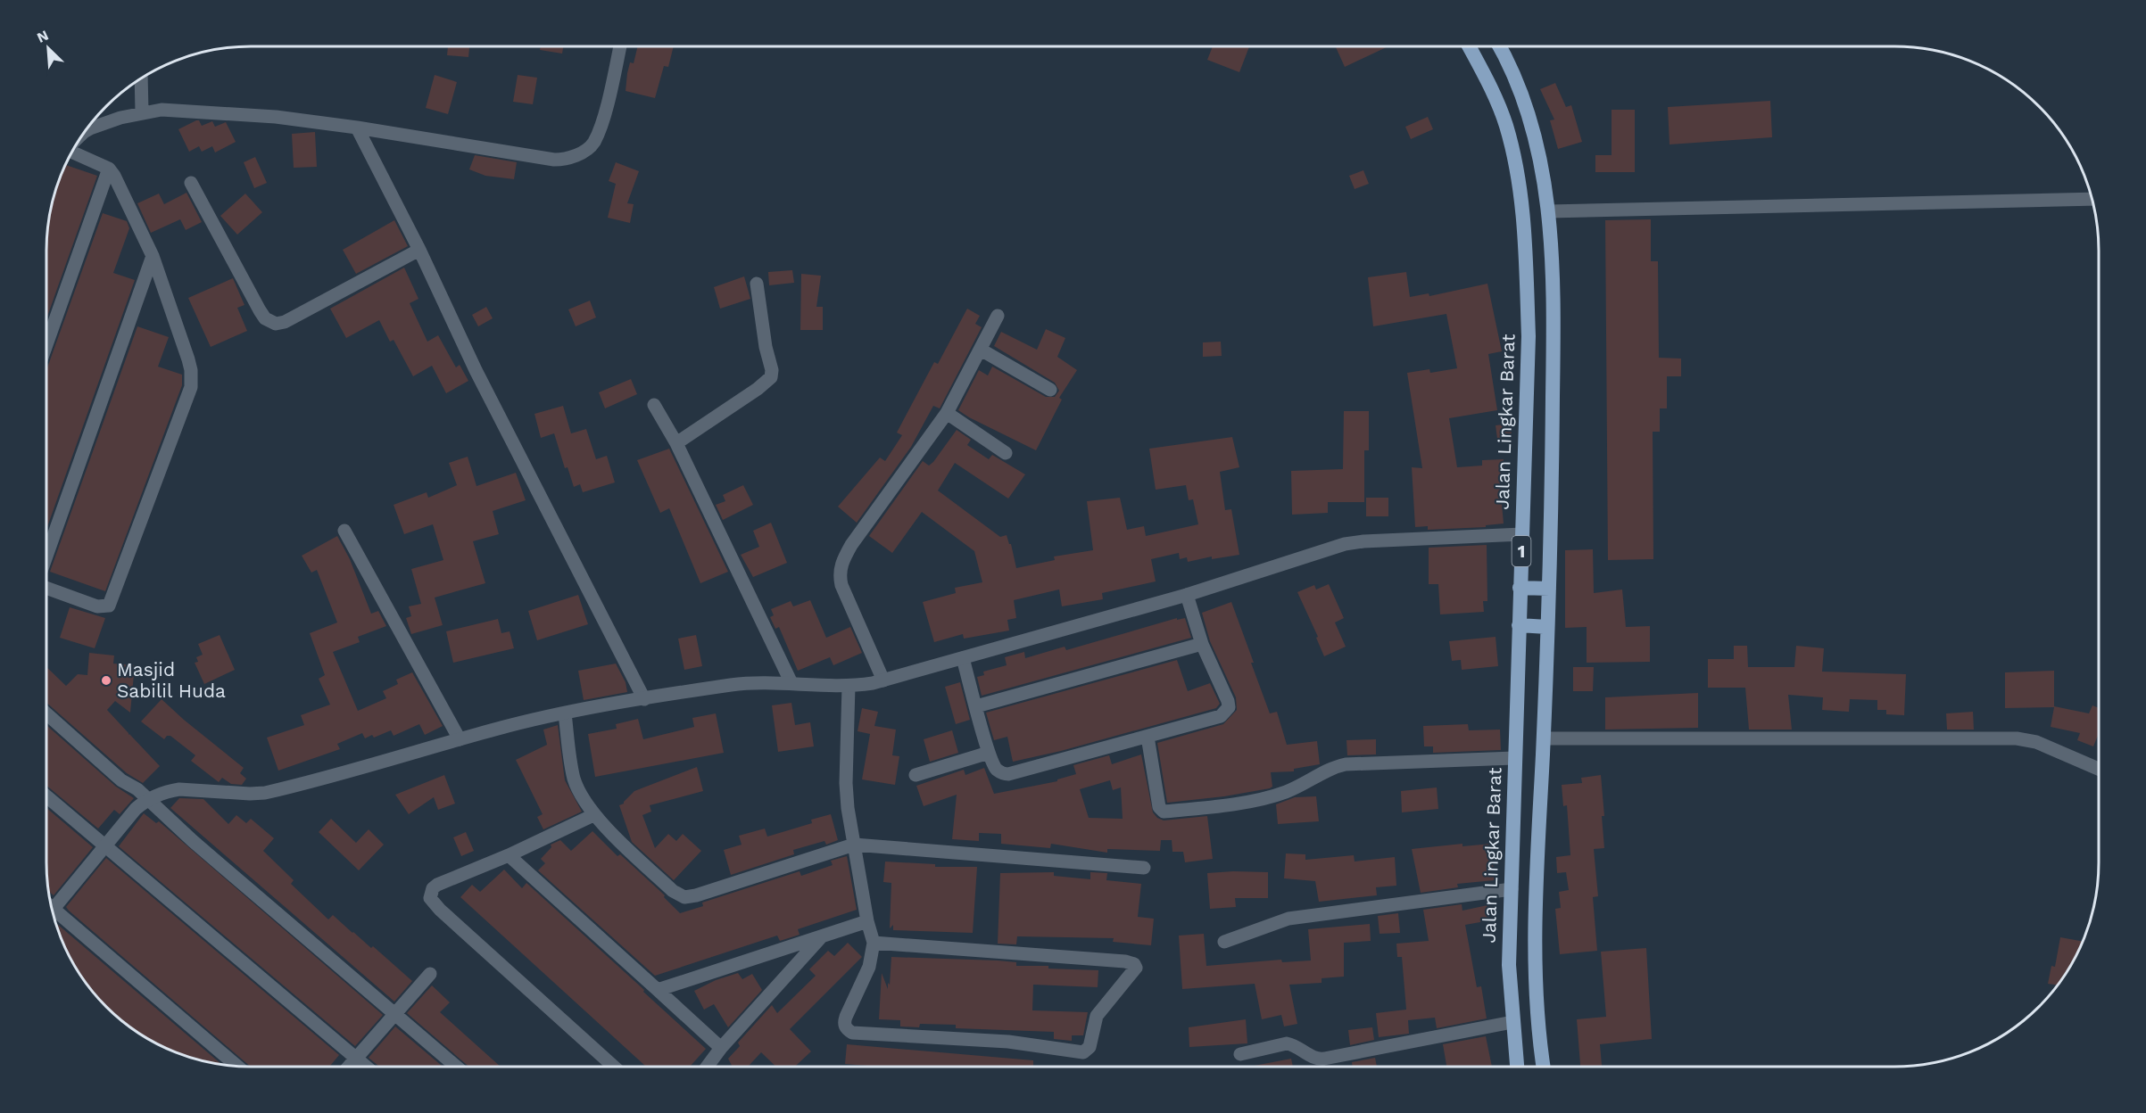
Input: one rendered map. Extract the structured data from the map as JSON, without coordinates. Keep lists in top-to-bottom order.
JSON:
{
  "streets": {
    "highway": ["Jalan Lingkar Barat", "1"]
  },
  "places": ["Masjid Sabilil Huda"],
  "north": "top left"
}
